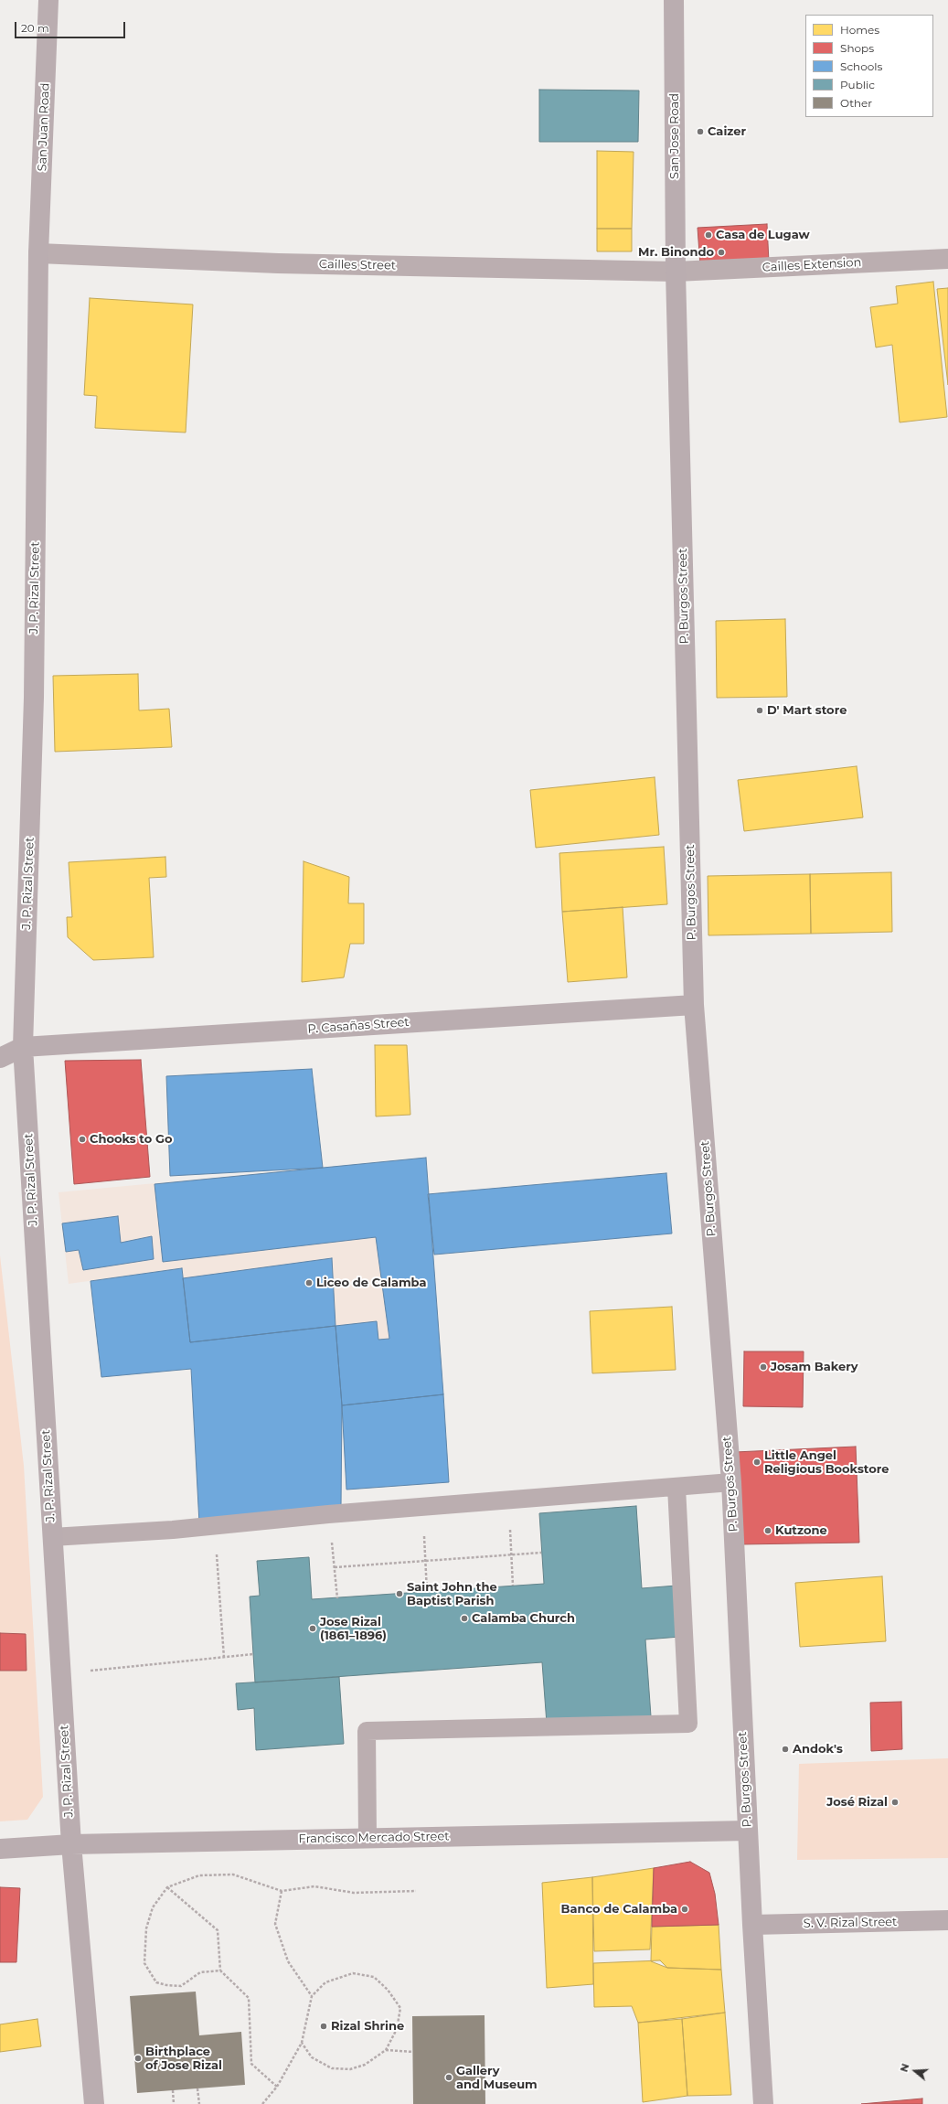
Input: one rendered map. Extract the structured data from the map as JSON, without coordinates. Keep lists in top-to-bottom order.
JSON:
{
  "streets": {
    "main road": [
      "San Juan Road",
      "San Jose Road",
      "J. P. Rizal Street",
      "P. Burgos Street",
      "P. Casañas Street",
      "Francisco Mercado Street",
      "S. V. Rizal Street"
    ],
    "street": ["Cailles Street", "Cailles Extension"]
  },
  "crossings": [
    ["San Juan Road", "Cailles Street"],
    ["San Juan Road", "J. P. Rizal Street"],
    ["San Jose Road", "Cailles Street"],
    ["San Jose Road", "Cailles Extension"],
    ["San Jose Road", "P. Burgos Street"],
    ["Cailles Street", "Cailles Extension"],
    ["Cailles Street", "J. P. Rizal Street"],
    ["Cailles Street", "P. Burgos Street"],
    ["Cailles Extension", "P. Burgos Street"],
    ["J. P. Rizal Street", "P. Casañas Street"],
    ["J. P. Rizal Street", "Francisco Mercado Street"],
    ["P. Burgos Street", "P. Casañas Street"],
    ["P. Burgos Street", "Francisco Mercado Street"],
    ["P. Burgos Street", "S. V. Rizal Street"]
  ],
  "places": [
    "Caizer",
    "Casa de Lugaw",
    "Mr. Binondo",
    "D' Mart store",
    "Chooks to Go",
    "Liceo de Calamba",
    "Josam Bakery",
    "Little Angel Religious Bookstore",
    "Kutzone",
    "Saint John the Baptist Parish",
    "Calamba Church",
    "Jose Rizal (1861–1896)",
    "Andok's",
    "José Rizal",
    "Banco de Calamba",
    "Rizal Shrine",
    "Birthplace of Jose Rizal",
    "Gallery and Museum"
  ],
  "legend": [
    "Homes",
    "Shops",
    "Schools",
    "Public",
    "Other"
  ],
  "scale_bar": "20 m",
  "north": "left"
}
